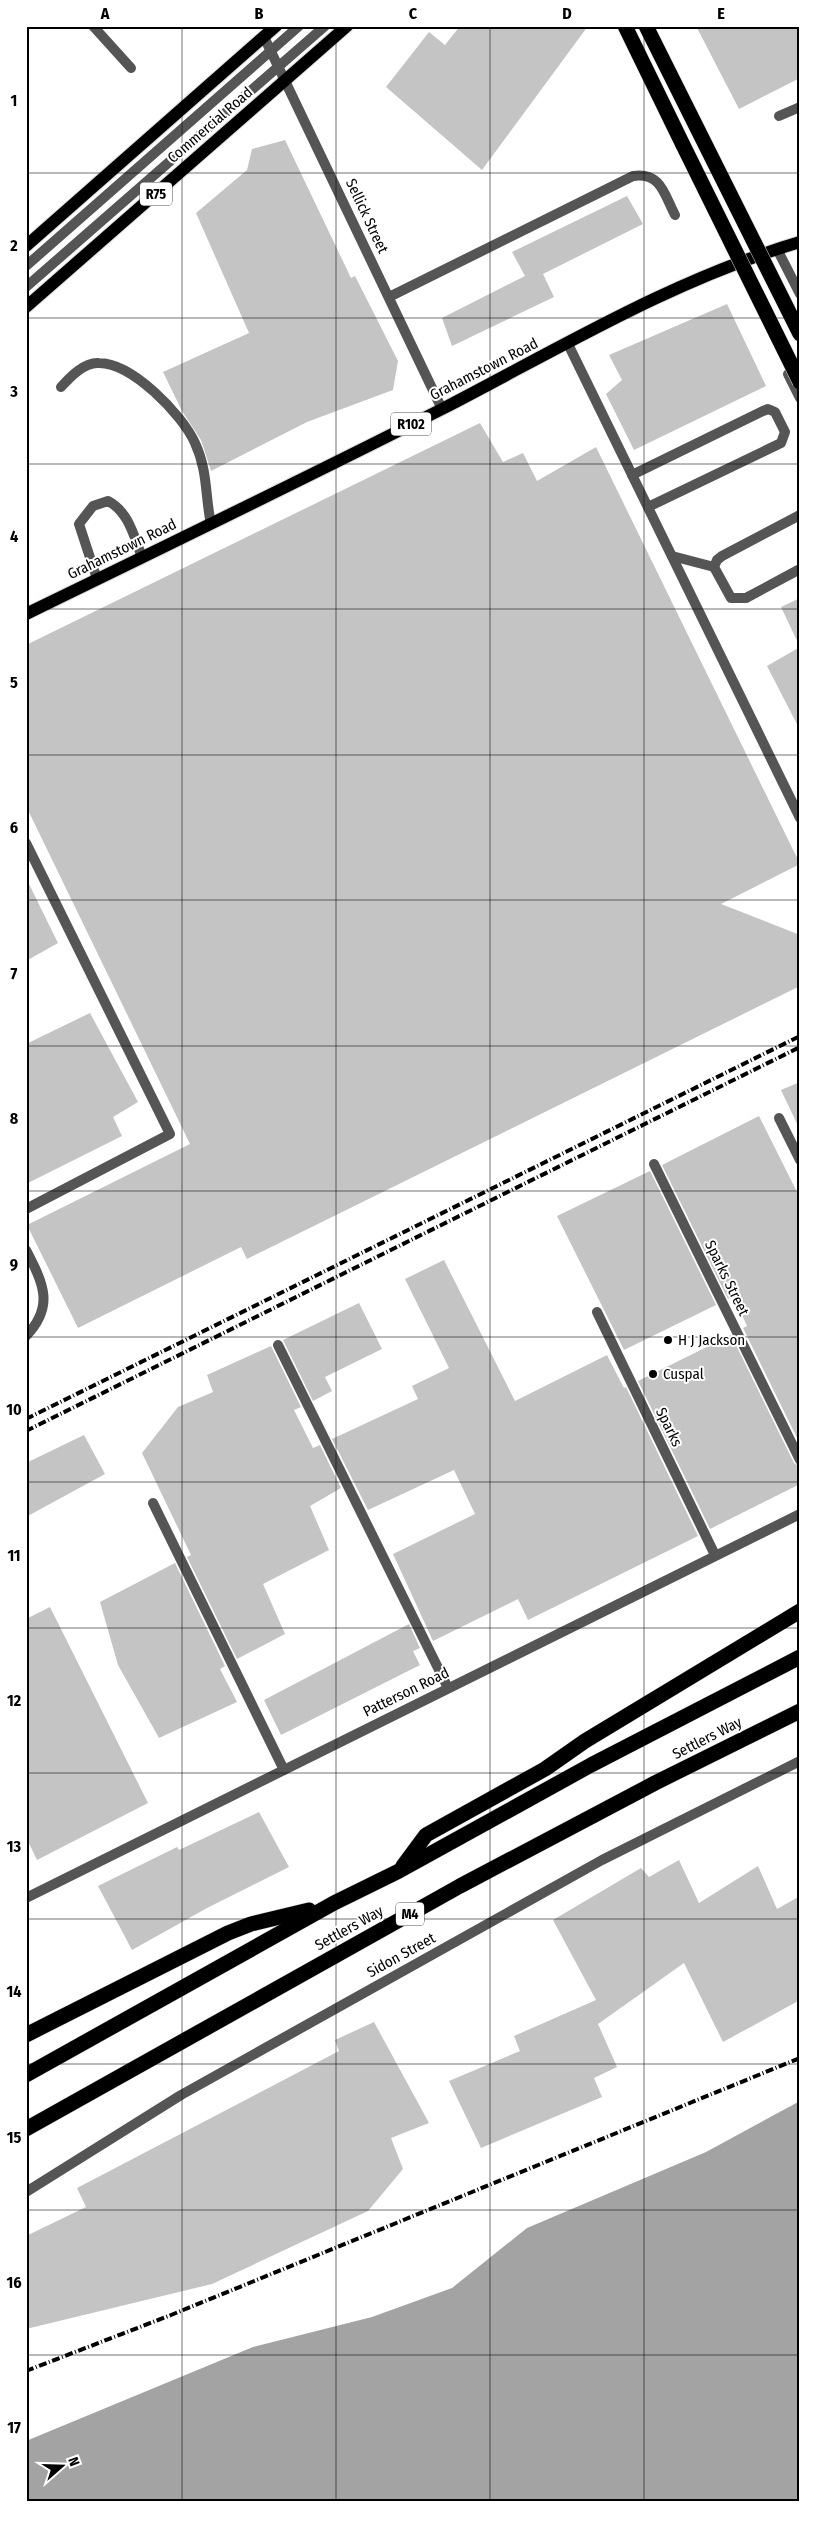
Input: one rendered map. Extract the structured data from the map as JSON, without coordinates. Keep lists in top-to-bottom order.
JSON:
{
  "streets": {
    "highway": ["Settlers Way", "M4"],
    "main road": [
      "Commercial Road",
      "R75",
      "Grahamstown Road",
      "R102"
    ],
    "street": [
      "Sellick Street",
      "Sparks Street",
      "Sparks",
      "Patterson Road",
      "Sidon Street"
    ]
  },
  "crossings": [
    ["Commercial Road", "Sellick Street"],
    ["Sellick Street", "Grahamstown Road"],
    ["Sparks", "Patterson Road"]
  ],
  "places": ["H J Jackson", "Cuspal"],
  "north": "right",
  "grid": {
    "columns": [
      "A",
      "B",
      "C",
      "D",
      "E"
    ],
    "rows": [
      "1",
      "2",
      "3",
      "4",
      "5",
      "6",
      "7",
      "8",
      "9",
      "10",
      "11",
      "12",
      "13",
      "14",
      "15",
      "16",
      "17"
    ]
  }
}
